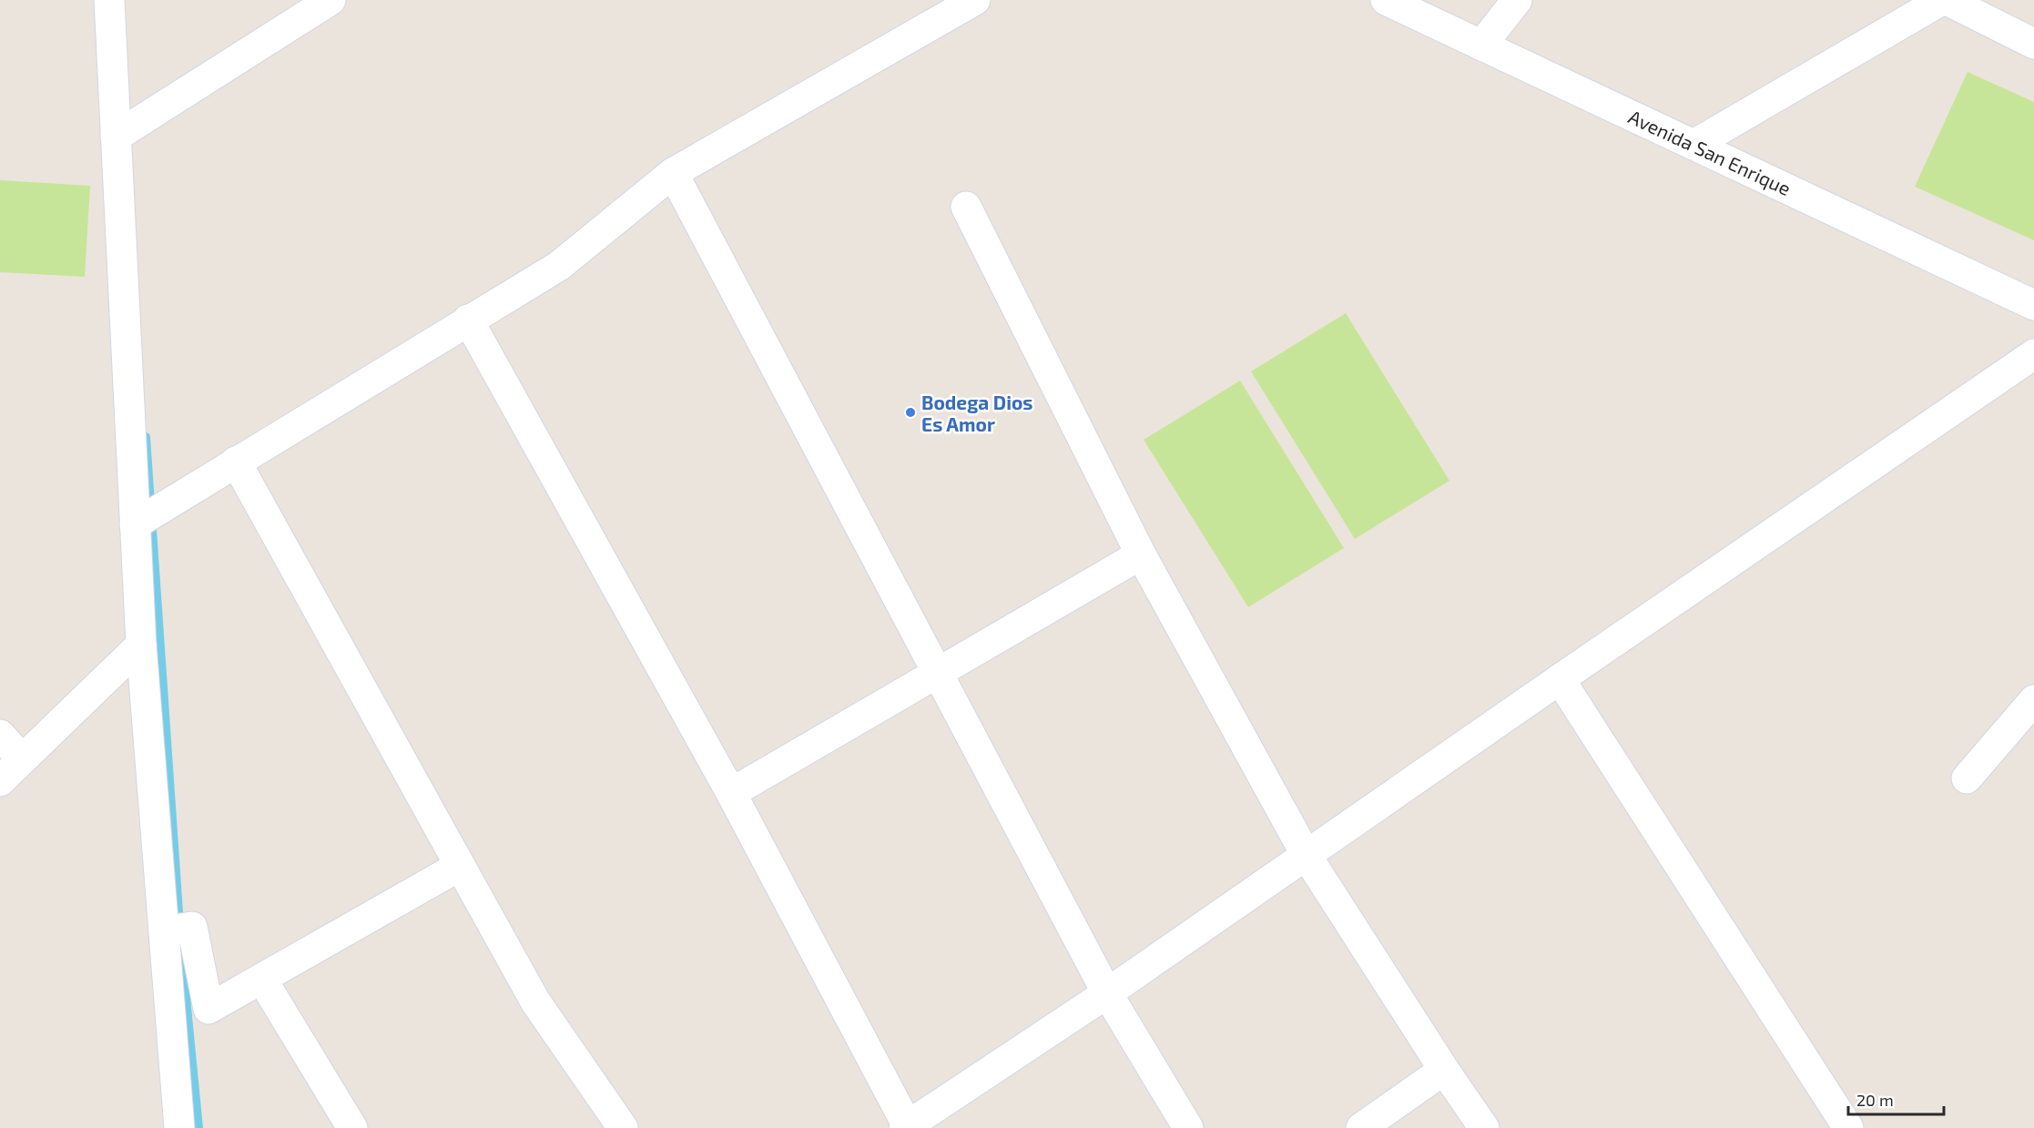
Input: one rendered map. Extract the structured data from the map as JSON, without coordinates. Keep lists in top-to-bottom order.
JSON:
{
  "streets": {
    "street": ["Avenida San Enrique"]
  },
  "places": ["Bodega Dios Es Amor"],
  "scale_bar": "20 m"
}
